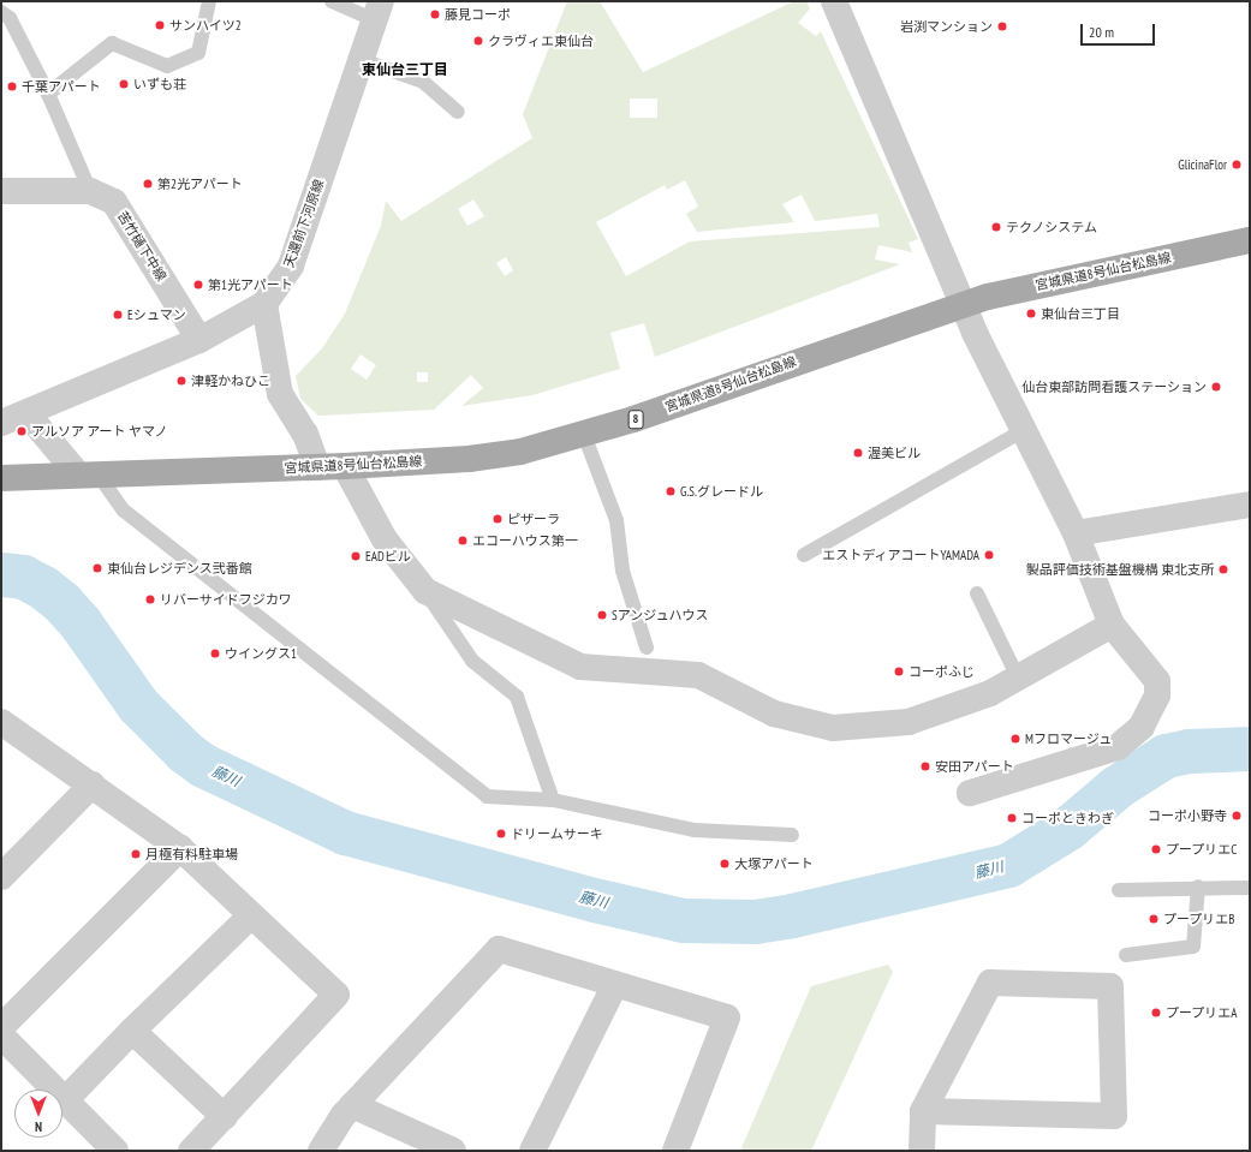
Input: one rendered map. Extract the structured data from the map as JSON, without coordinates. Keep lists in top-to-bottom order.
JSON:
{
  "streets": {
    "main road": ["宮城県道8号仙台松島線", "8"],
    "street": ["天還前下河原線", "苦竹樋下中線"]
  },
  "crossings": [
    ["天還前下河原線", "苦竹樋下中線"]
  ],
  "districts": ["東仙台三丁目"],
  "water": ["藤川"],
  "places": [
    "藤見コーポ",
    "サンハイツ2",
    "岩渕マンション",
    "クラヴィエ東仙台",
    "いずも荘",
    "千葉アパート",
    "GlicinaFlor",
    "第2光アパート",
    "テクノシステム",
    "第1光アパート",
    "東仙台三丁目",
    "Eシュマン",
    "津軽かねひこ",
    "仙台東部訪問看護ステーション",
    "アルソア アート ヤマノ",
    "渥美ビル",
    "G.S.グレードル",
    "ピザーラ",
    "エコーハウス第一",
    "エストディアコートYAMADA",
    "EADビル",
    "東仙台レジデンス弐番館",
    "製品評価技術基盤機構 東北支所",
    "リバーサイドフジカワ",
    "Sアンジュハウス",
    "ウイングス1",
    "コーポふじ",
    "Mフロマージュ",
    "安田アパート",
    "コーポ小野寺",
    "コーポときわぎ",
    "ドリームサーキ",
    "プープリエC",
    "月極有料駐車場",
    "大塚アパート",
    "プープリエB",
    "プープリエA"
  ],
  "scale_bar": "20 m",
  "north": "bottom"
}
